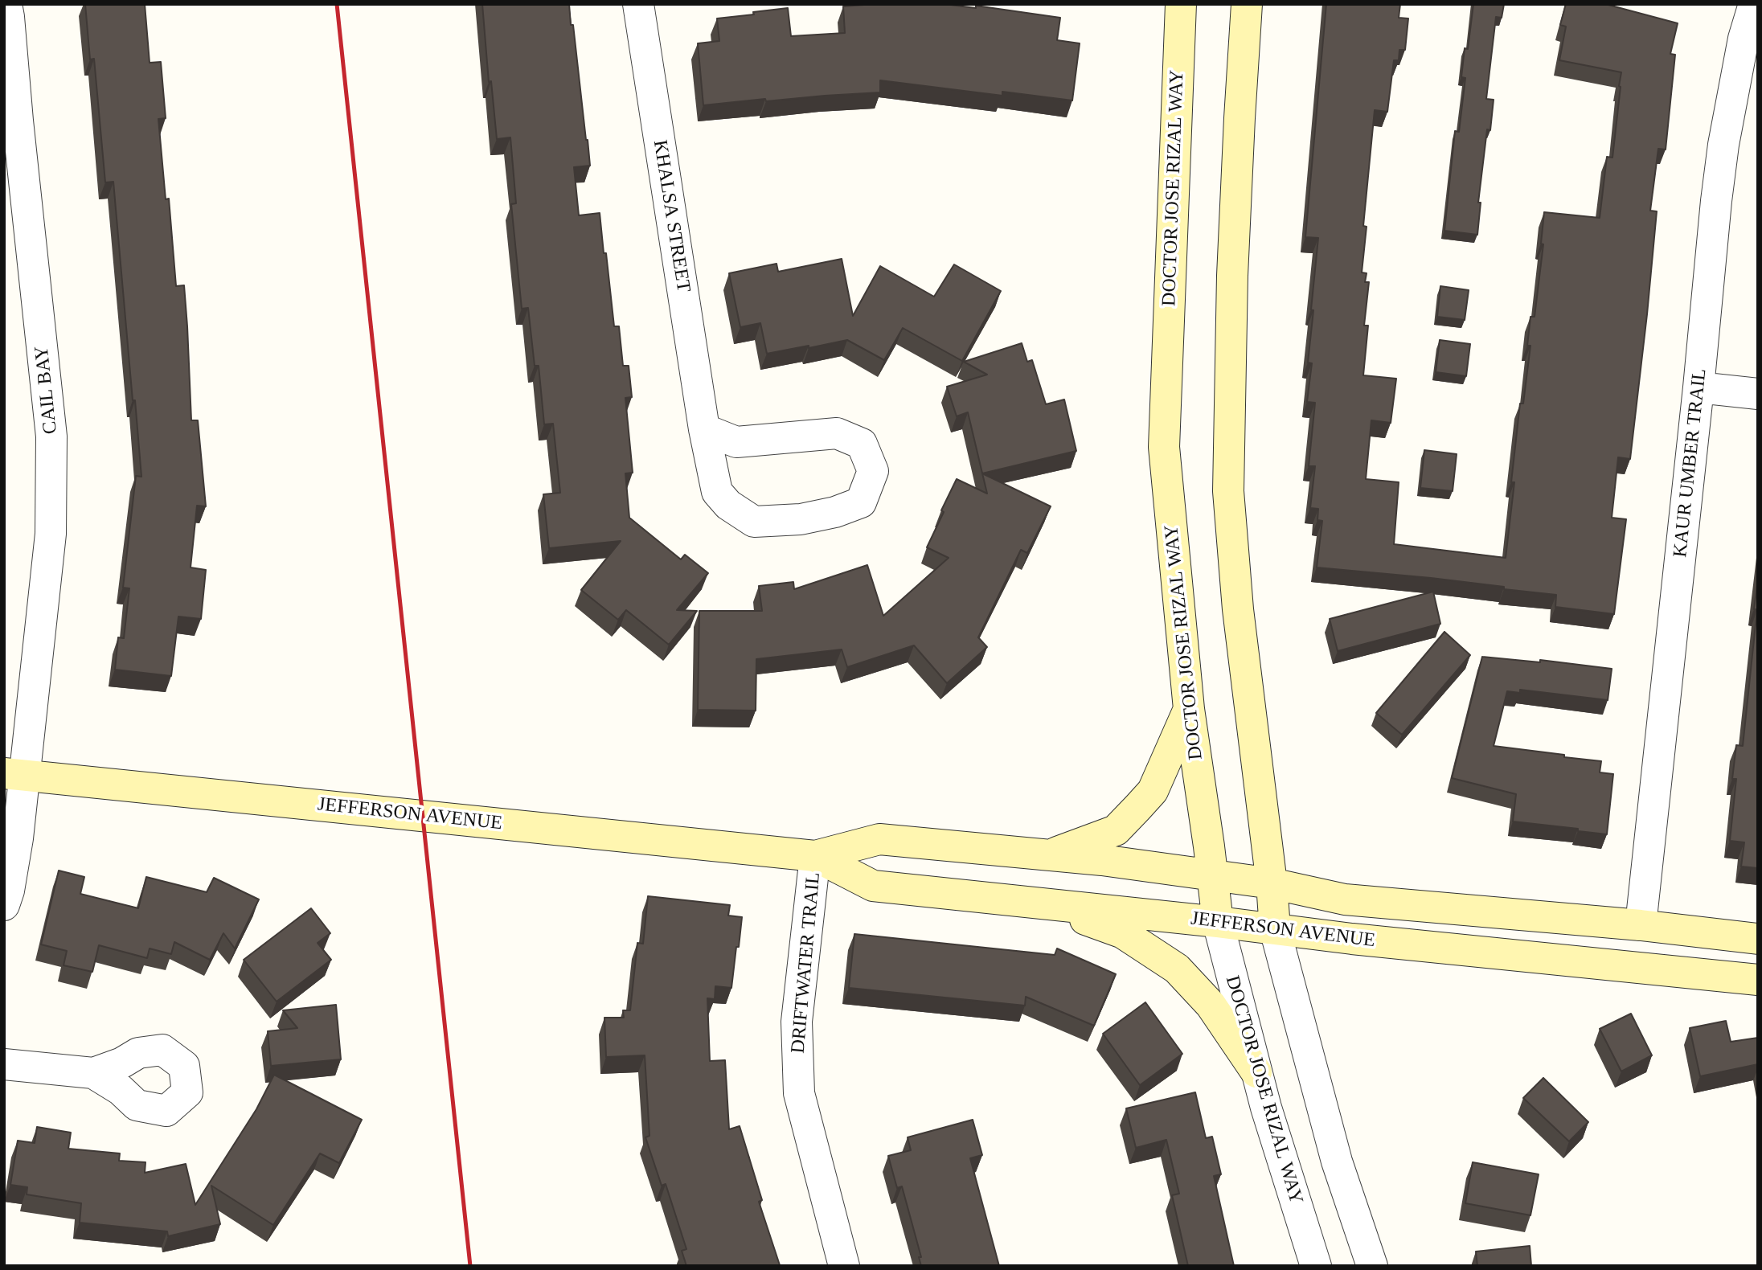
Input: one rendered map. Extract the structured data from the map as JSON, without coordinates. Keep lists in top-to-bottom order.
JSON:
{
  "streets": {
    "street": [
      "DOCTOR JOSE RIZAL WAY",
      "KHALSA STREET",
      "CAIL BAY",
      "KAUR UMBER TRAIL",
      "JEFFERSON AVENUE",
      "DRIFTWATER TRAIL"
    ]
  },
  "crossings": [
    ["DOCTOR JOSE RIZAL WAY", "JEFFERSON AVENUE"],
    ["CAIL BAY", "JEFFERSON AVENUE"],
    ["KAUR UMBER TRAIL", "JEFFERSON AVENUE"],
    ["JEFFERSON AVENUE", "DRIFTWATER TRAIL"]
  ]
}
